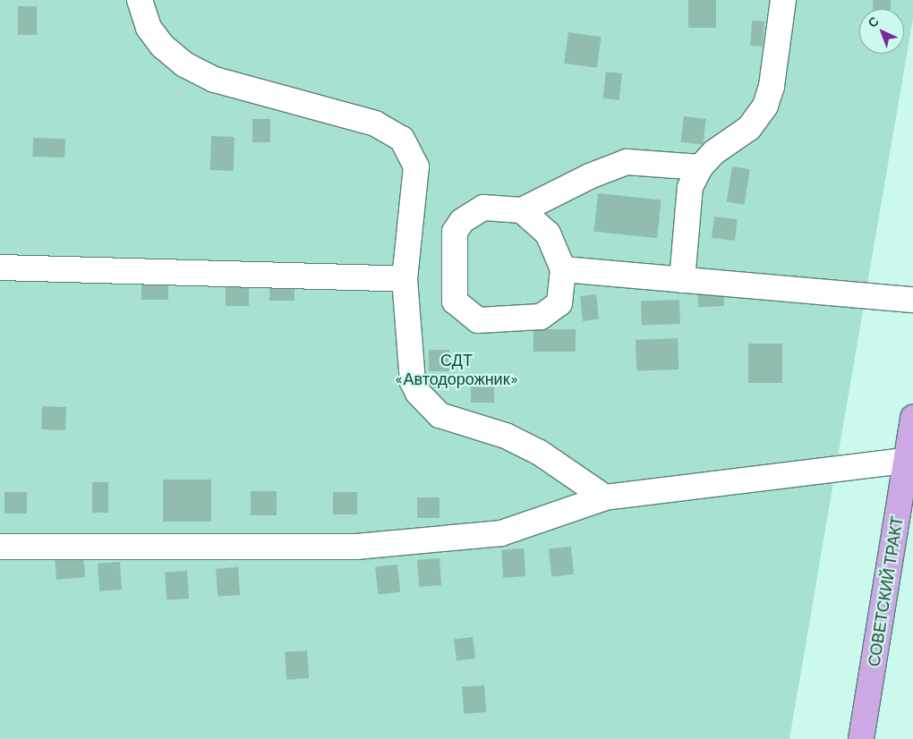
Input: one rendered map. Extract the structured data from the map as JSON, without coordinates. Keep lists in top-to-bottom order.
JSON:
{
  "streets": {
    "highway": ["СОВЕТСКИЙ ТРАКТ"]
  },
  "parks": ["СДТ «Автодорожник»"],
  "north": "top left"
}
